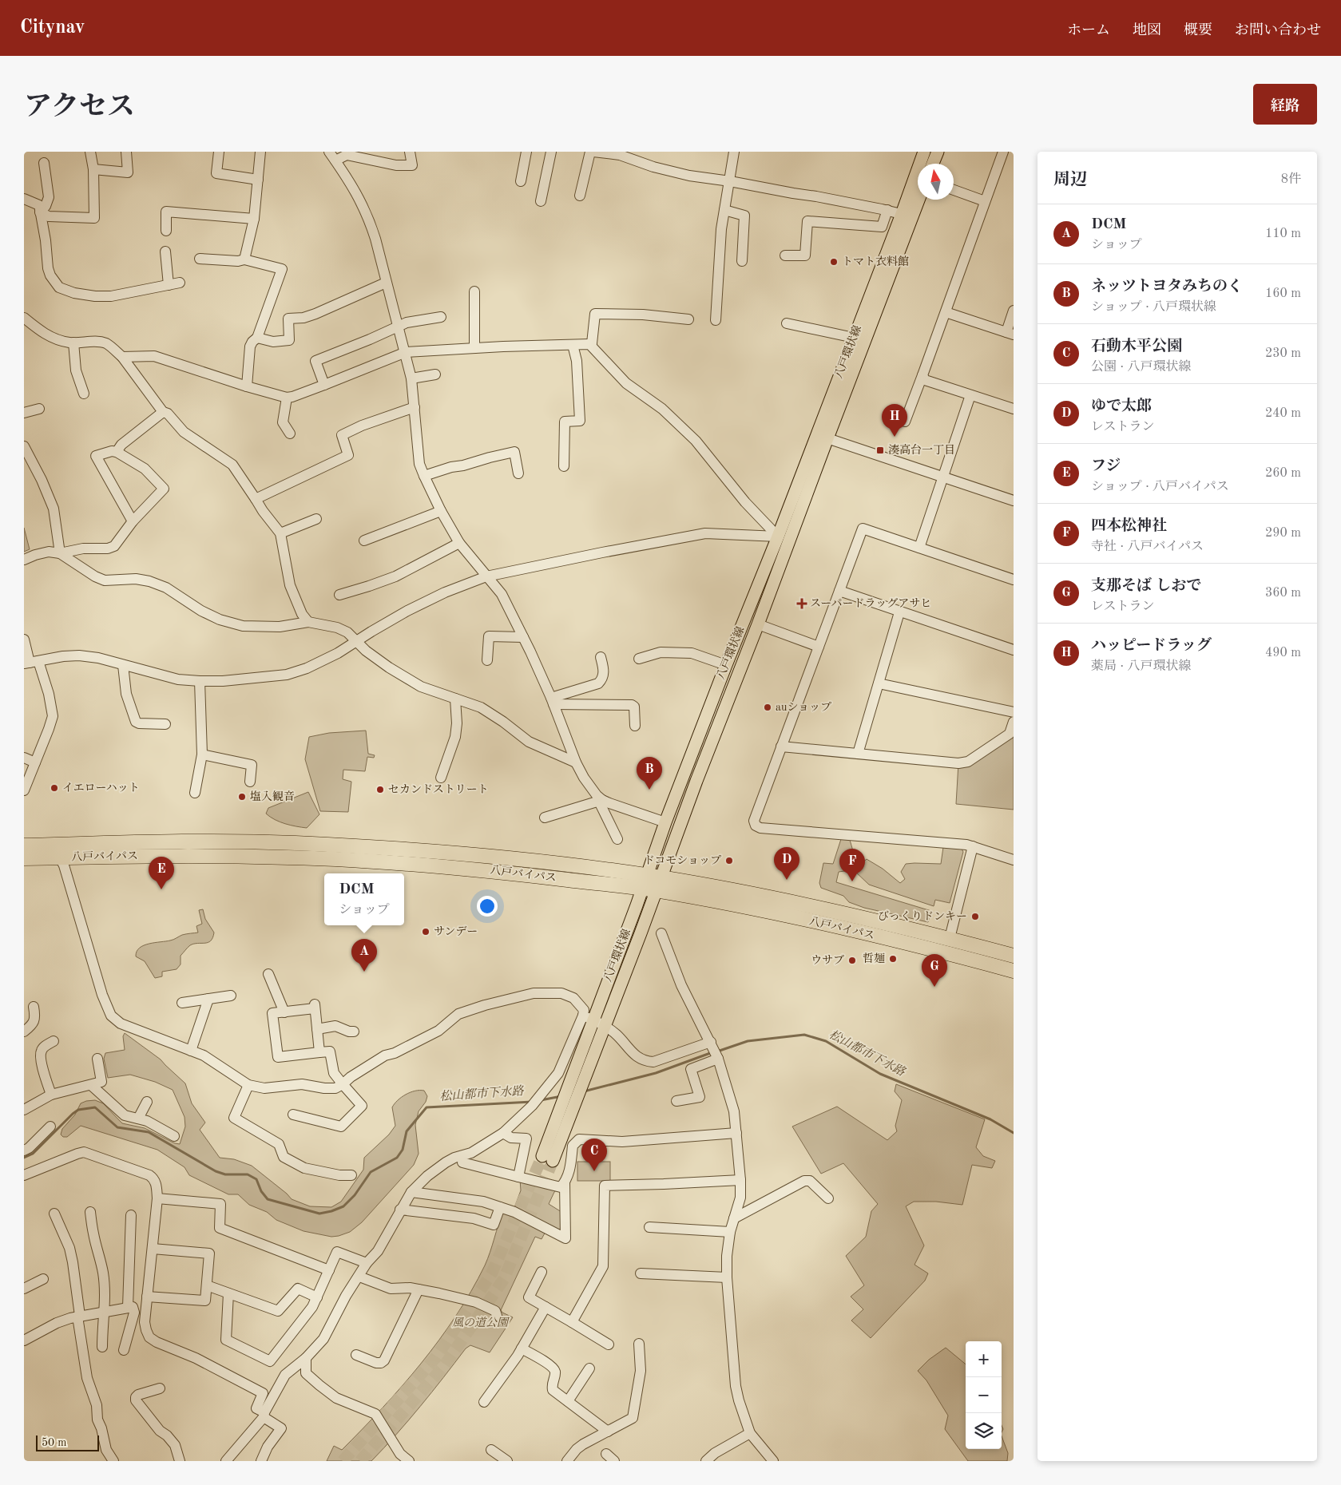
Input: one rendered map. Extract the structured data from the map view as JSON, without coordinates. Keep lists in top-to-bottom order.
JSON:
{
  "streets": {
    "highway": ["八戸バイパス"],
    "main road": ["八戸環状線"]
  },
  "crossings": [
    ["八戸環状線", "八戸バイパス"]
  ],
  "water": ["松山都市下水路"],
  "parks": ["風の道公園"],
  "places": {
    "other": [
      "トマト衣料館",
      "auショップ",
      "イエローハット",
      "セカンドストリート",
      "塩入観音",
      "ドコモショップ",
      "びっくりドンキー",
      "サンデー",
      "哲麺",
      "ウサブ"
    ],
    "transit": ["湊高台一丁目"],
    "health": ["スーパードラッグアサヒ"]
  },
  "scale_bar": "50 m",
  "north": "top",
  "page": {
    "header": "Citynav",
    "nav": [
      "ホーム",
      "地図",
      "概要",
      "お問い合わせ"
    ],
    "title": "アクセス",
    "buttons": "経路",
    "heading": ["周辺", "8件"],
    "list": [
      {
        "mark": "A",
        "name": "DCM",
        "note": "ショップ",
        "value": "110 m"
      },
      {
        "mark": "B",
        "name": "ネッツトヨタみちのく",
        "note": "ショップ · 八戸環状線",
        "value": "160 m"
      },
      {
        "mark": "C",
        "name": "石動木平公園",
        "note": "公園 · 八戸環状線",
        "value": "230 m"
      },
      {
        "mark": "D",
        "name": "ゆで太郎",
        "note": "レストラン",
        "value": "240 m"
      },
      {
        "mark": "E",
        "name": "フジ",
        "note": "ショップ · 八戸バイパス",
        "value": "260 m"
      },
      {
        "mark": "F",
        "name": "四本松神社",
        "note": "寺社 · 八戸バイパス",
        "value": "290 m"
      },
      {
        "mark": "G",
        "name": "支那そば しおで",
        "note": "レストラン",
        "value": "360 m"
      },
      {
        "mark": "H",
        "name": "ハッピードラッグ",
        "note": "薬局 · 八戸環状線",
        "value": "490 m"
      }
    ],
    "pins": [
      "H",
      "B",
      "D",
      "F",
      "E",
      "A",
      "G",
      "C"
    ],
    "popup": ["DCM", "ショップ"],
    "map_buttons": ["+", "−"],
    "scale": "50 m"
  }
}
